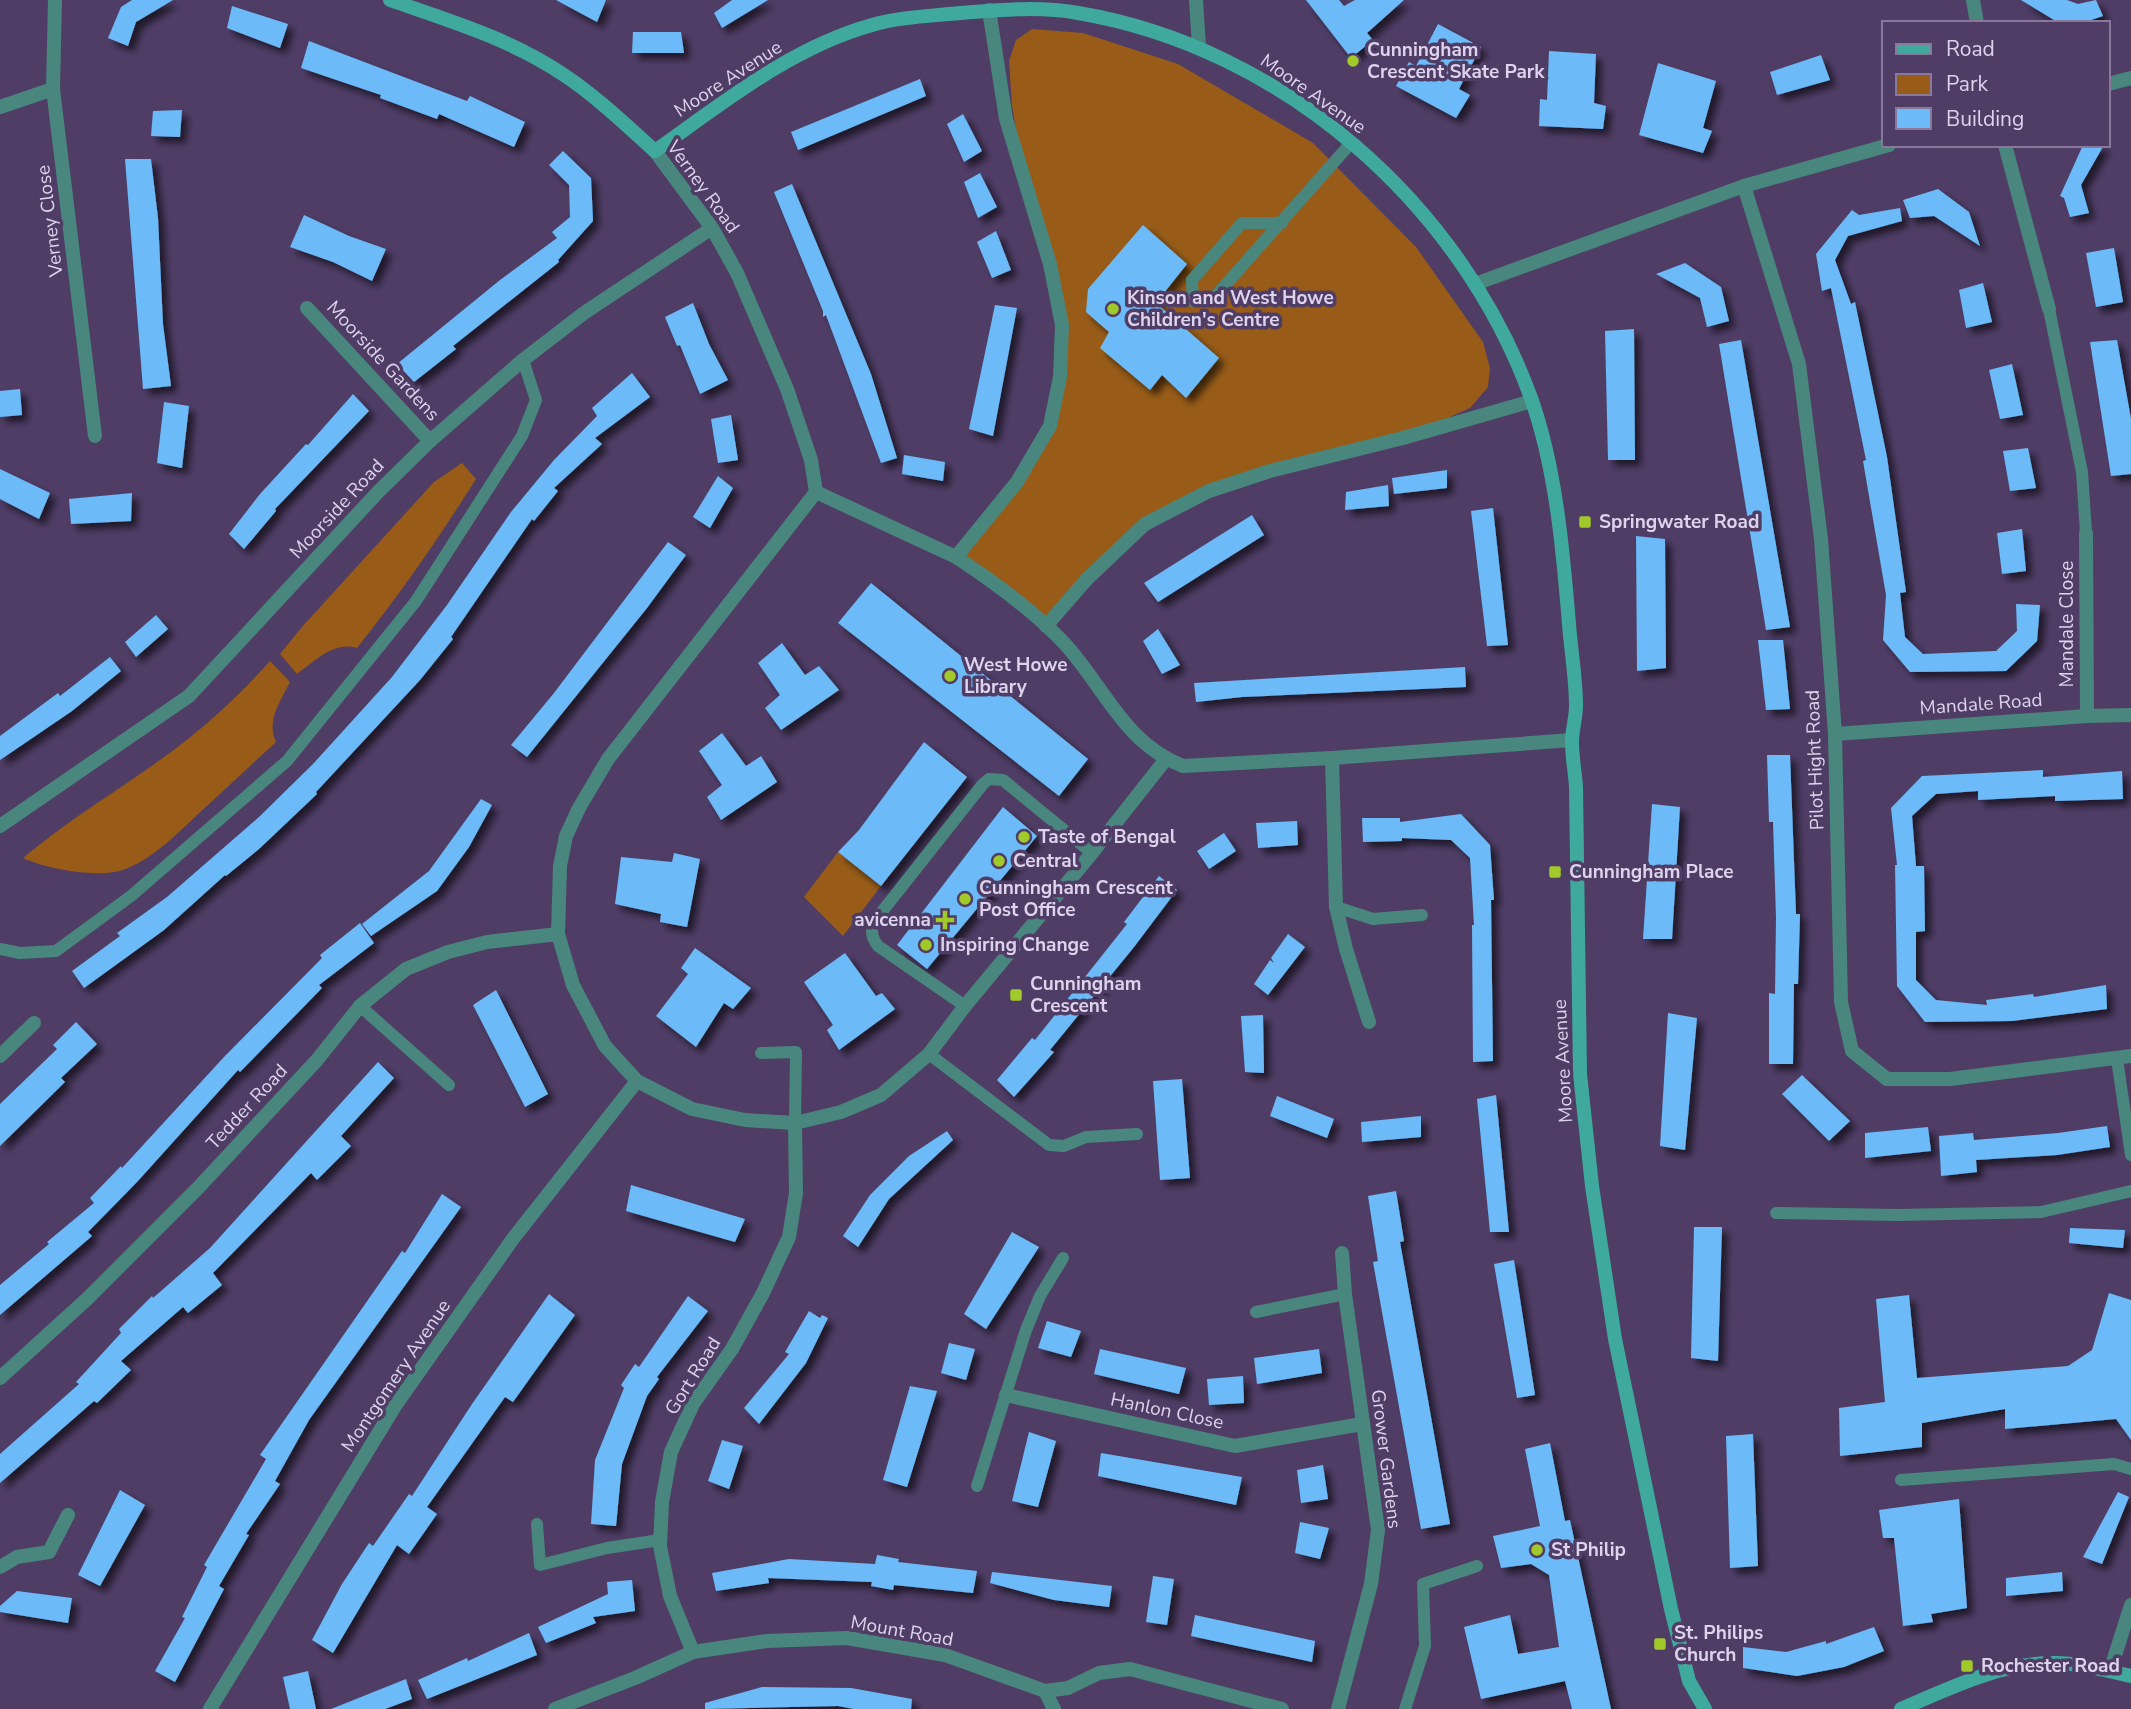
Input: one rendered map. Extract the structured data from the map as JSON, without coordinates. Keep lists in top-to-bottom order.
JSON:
{
  "streets": {
    "street": [
      "Moore Avenue",
      "Verney Road",
      "Verney Close",
      "Moorside Gardens",
      "Moorside Road",
      "Mandale Close",
      "Mandale Road",
      "Pilot Hight Road",
      "Tedder Road",
      "Montgomery Avenue",
      "Gort Road",
      "Hanlon Close",
      "Grower Gardens",
      "Mount Road"
    ]
  },
  "crossings": [
    ["Moore Avenue", "Verney Road"],
    ["Verney Road", "Moorside Road"],
    ["Moorside Gardens", "Moorside Road"],
    ["Mandale Close", "Mandale Road"],
    ["Mandale Road", "Pilot Hight Road"],
    ["Gort Road", "Mount Road"],
    ["Hanlon Close", "Grower Gardens"]
  ],
  "places": {
    "other": [
      "Cunningham Crescent Skate Park",
      "Kinson and West Howe Children's Centre",
      "West Howe Library",
      "Taste of Bengal",
      "Central",
      "Cunningham Crescent Post Office",
      "Inspiring Change",
      "St Philip"
    ],
    "transit": [
      "Springwater Road",
      "Cunningham Place",
      "Cunningham Crescent",
      "St. Philips Church",
      "Rochester Road"
    ],
    "health": ["avicenna"]
  },
  "legend": ["Road", "Park", "Building"]
}
